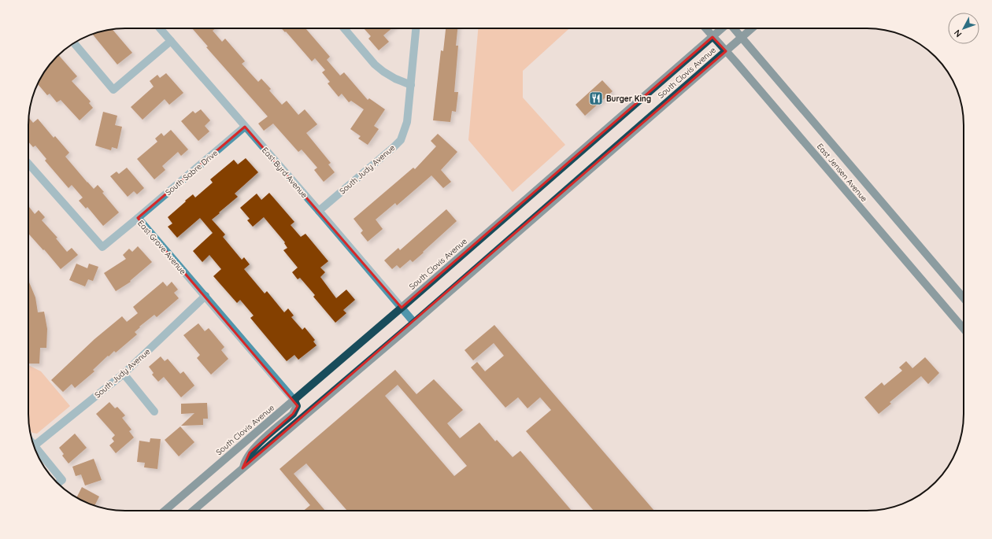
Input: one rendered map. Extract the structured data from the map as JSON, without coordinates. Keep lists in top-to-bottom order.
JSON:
{
  "streets": {
    "main road": ["South Clovis Avenue", "East Jensen Avenue"],
    "street": [
      "South Judy Avenue",
      "South Sabre Drive",
      "East Byrd Avenue",
      "East Grove Avenue"
    ]
  },
  "crossings": [
    ["South Clovis Avenue", "East Byrd Avenue"],
    ["South Clovis Avenue", "East Jensen Avenue"],
    ["South Clovis Avenue", "East Grove Avenue"],
    ["South Judy Avenue", "East Byrd Avenue"],
    ["South Judy Avenue", "East Grove Avenue"],
    ["South Sabre Drive", "East Byrd Avenue"],
    ["South Sabre Drive", "East Grove Avenue"]
  ],
  "places": {
    "restaurant": ["Burger King"]
  },
  "north": "bottom left"
}
